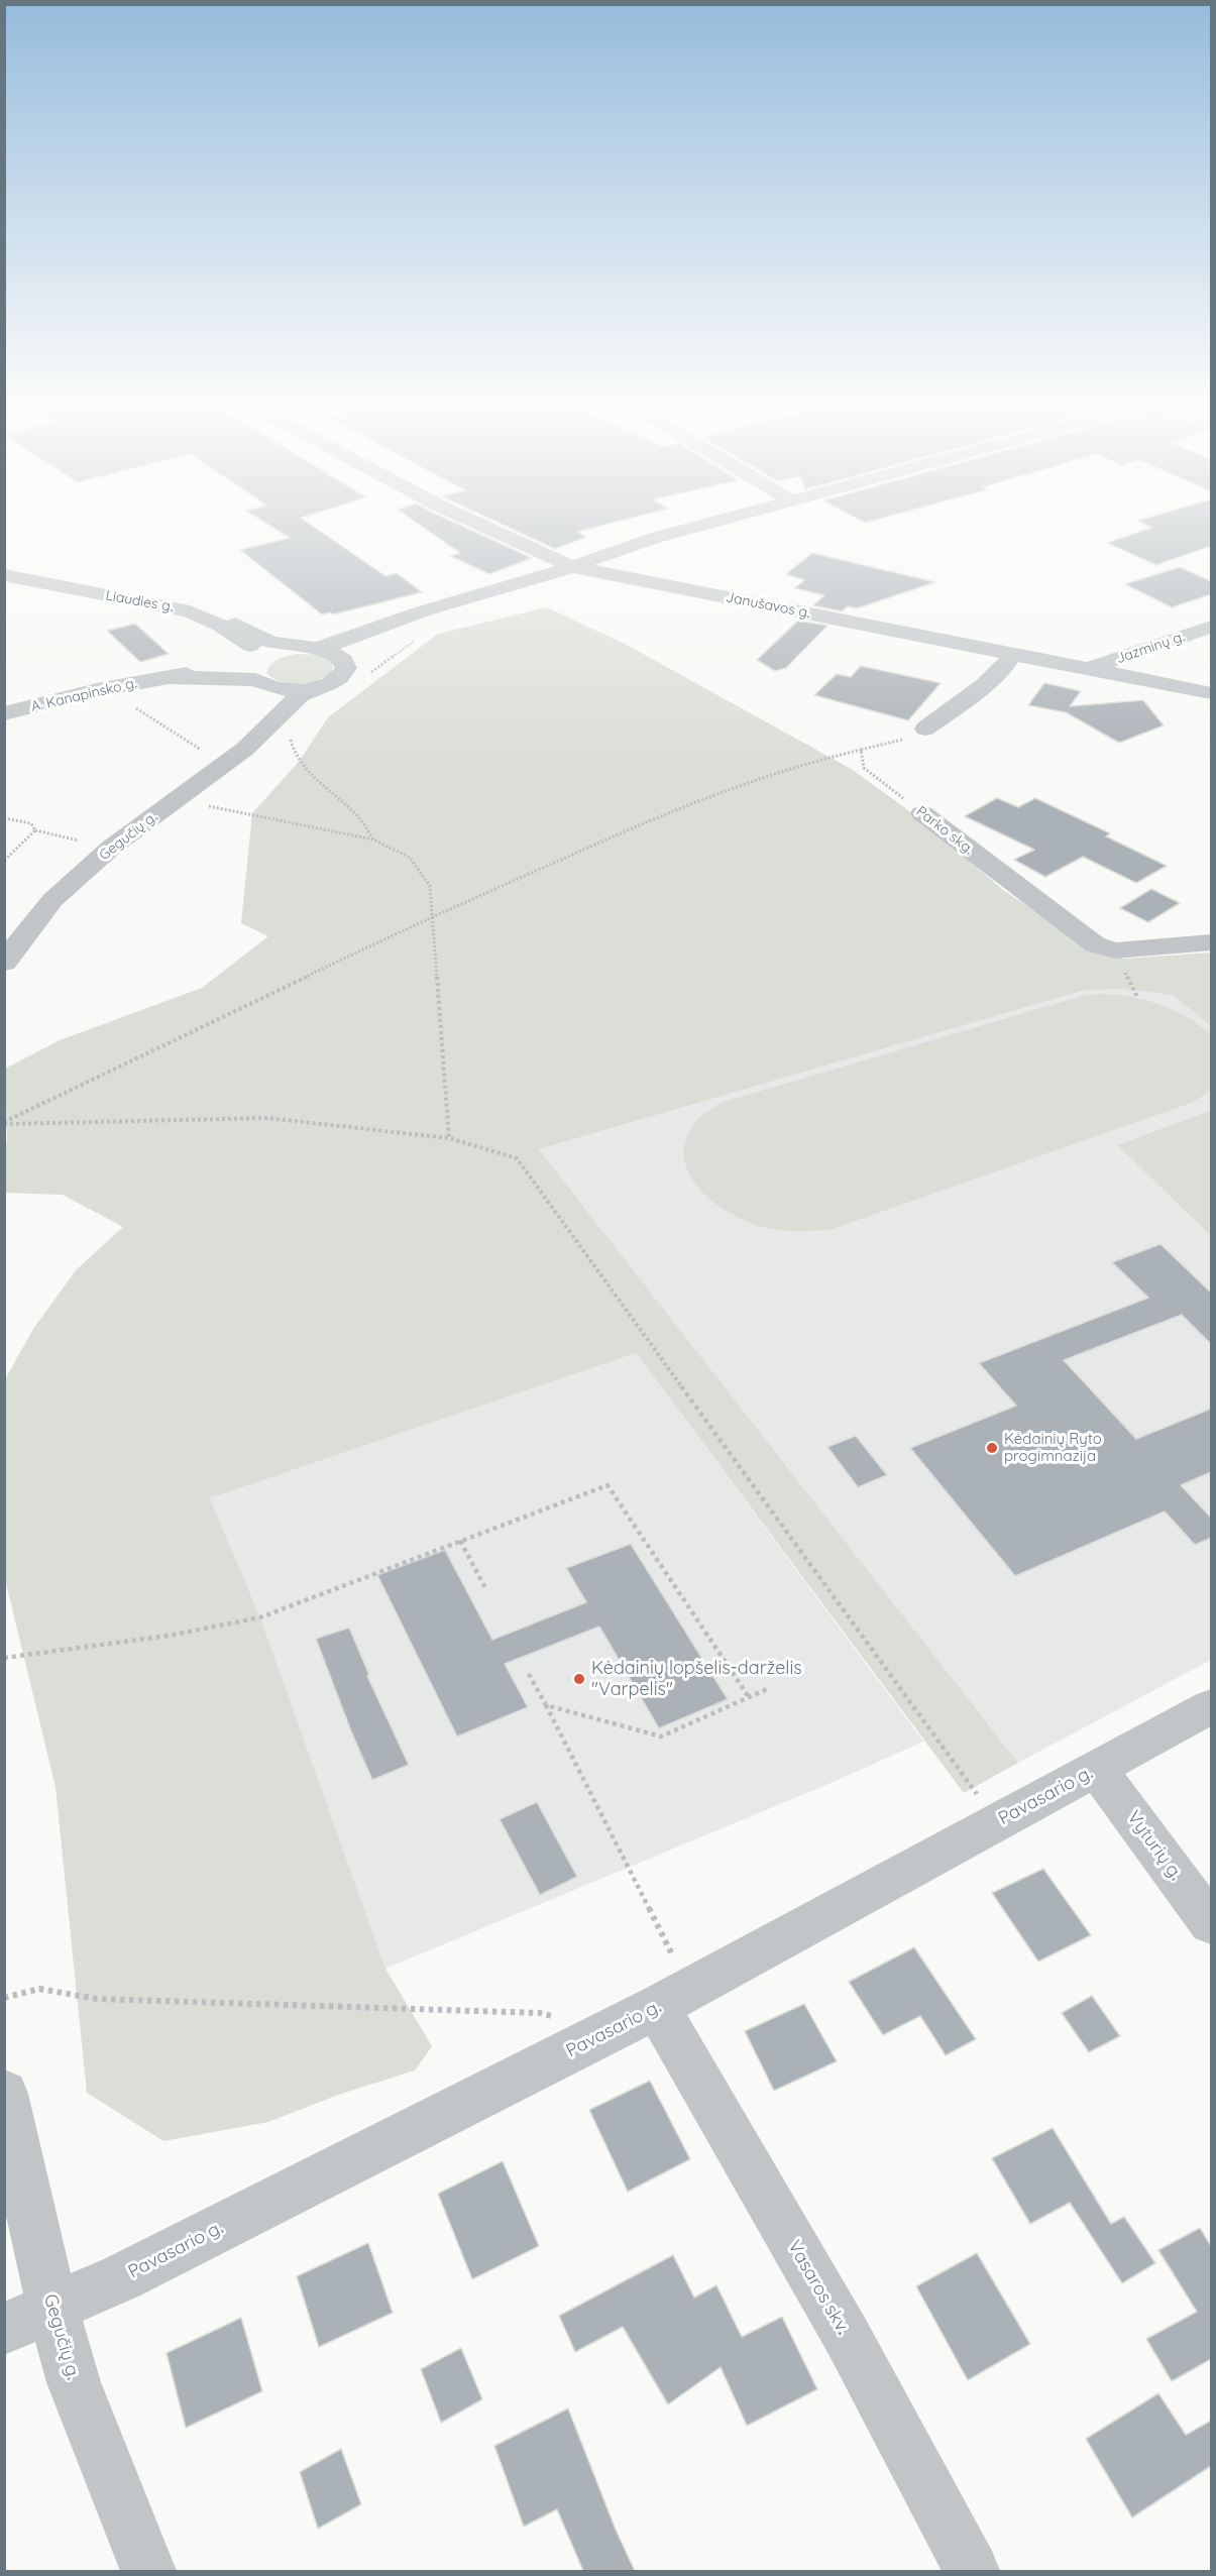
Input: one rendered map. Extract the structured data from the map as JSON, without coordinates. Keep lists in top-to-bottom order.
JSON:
{
  "streets": {
    "street": [
      "Liaudies g.",
      "Janušavos g.",
      "Jazminų g.",
      "A. Kanapinsko g.",
      "Parko skg.",
      "Gegučių g.",
      "Pavasario g.",
      "Vyturių g.",
      "Vasaros skv."
    ]
  },
  "crossings": [
    ["Janušavos g.", "Jazminų g."],
    ["Gegučių g.", "Pavasario g."],
    ["Pavasario g.", "Vyturių g."],
    ["Pavasario g.", "Vasaros skv."]
  ],
  "places": ["Kėdainių Ryto progimnazija", "Kėdainių lopšelis-darželis \"Varpelis\""]
}
